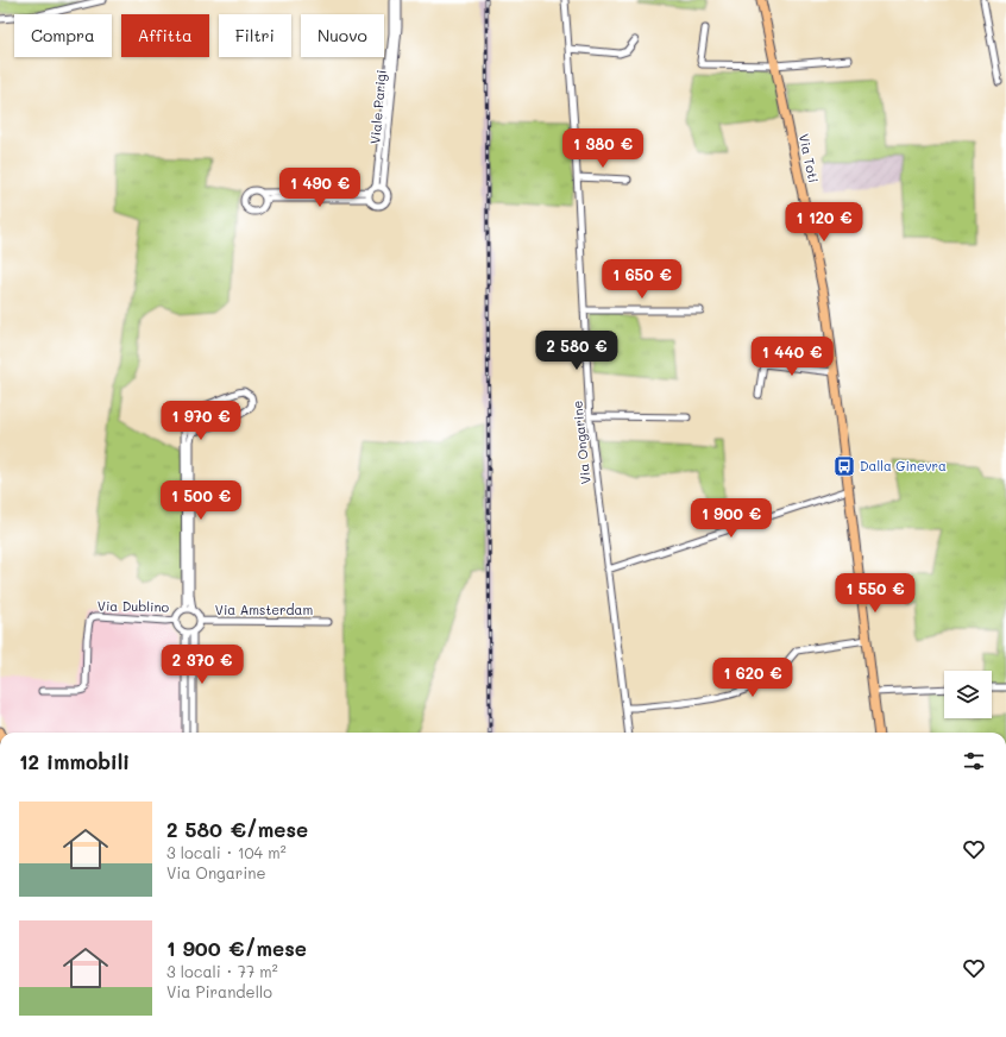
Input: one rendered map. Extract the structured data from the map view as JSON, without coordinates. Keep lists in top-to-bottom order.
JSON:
{
  "streets": {
    "main road": ["Via Toti"],
    "street": [
      "Viale Parigi",
      "Via Ongarine",
      "Via Dublino",
      "Via Amsterdam"
    ]
  },
  "crossings": [
    ["Via Dublino", "Via Amsterdam"]
  ],
  "places": {
    "bus stop": ["Dalla Ginevra"]
  },
  "page": {
    "chip": [
      "Compra",
      "Affitta",
      "Filtri",
      "Nuovo"
    ],
    "price": [
      "1 380 €",
      "1 490 €",
      "1 120 €",
      "1 650 €",
      "2 580 €",
      "1 440 €",
      "1 970 €",
      "1 500 €",
      "1 900 €",
      "1 550 €",
      "2 370 €",
      "1 620 €"
    ],
    "heading": "12 immobili",
    "list": [
      {
        "name": "2 580 €/mese",
        "note": "3 locali · 104 m² · Via Ongarine"
      },
      {
        "name": "1 900 €/mese",
        "note": "3 locali · 77 m² · Via Pirandello"
      }
    ]
  }
}
